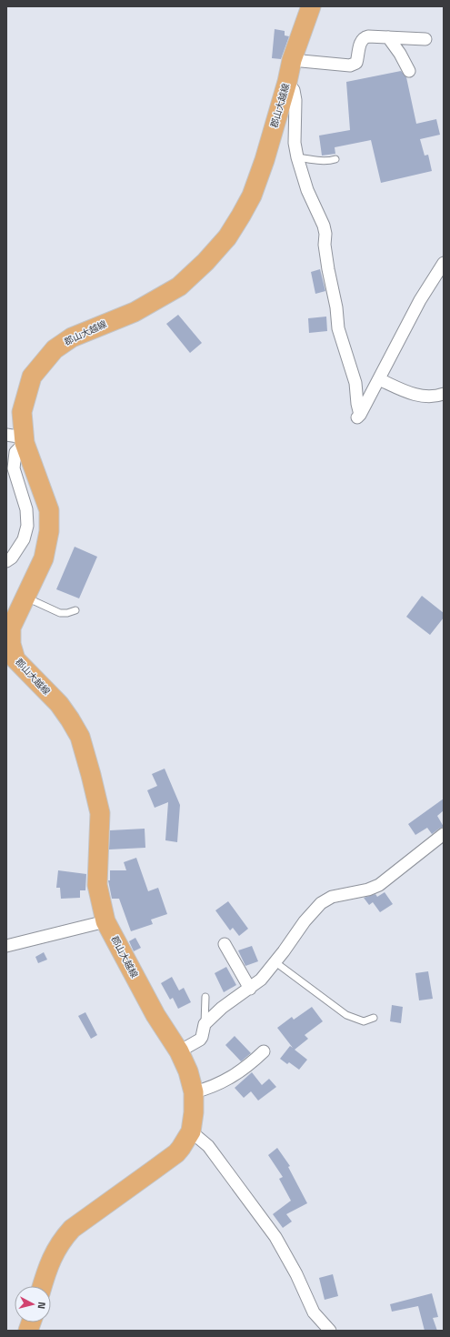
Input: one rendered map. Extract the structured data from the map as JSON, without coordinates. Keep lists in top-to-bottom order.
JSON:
{
  "streets": {
    "main road": ["郡山大越線"]
  },
  "north": "right"
}
